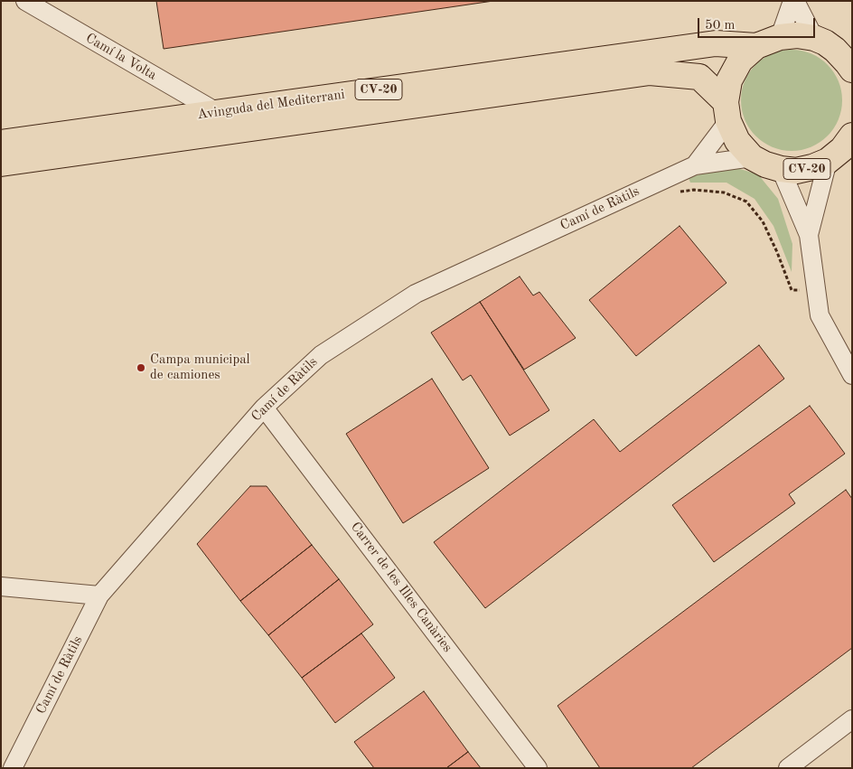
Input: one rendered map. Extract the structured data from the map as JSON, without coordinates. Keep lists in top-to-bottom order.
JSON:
{
  "streets": {
    "main road": ["CV-20", "Avinguda del Mediterrani"],
    "street": ["Camí la Volta", "Camí de Ràtils", "Carrer de les Illes Canàries"]
  },
  "crossings": [
    ["Camí la Volta", "Avinguda del Mediterrani"],
    ["CV-20", "Avinguda del Mediterrani"],
    ["CV-20", "Camí de Ràtils"],
    ["Avinguda del Mediterrani", "Camí de Ràtils"],
    ["Camí de Ràtils", "Carrer de les Illes Canàries"]
  ],
  "places": ["Campa municipal de camiones"],
  "scale_bar": "50 m"
}
